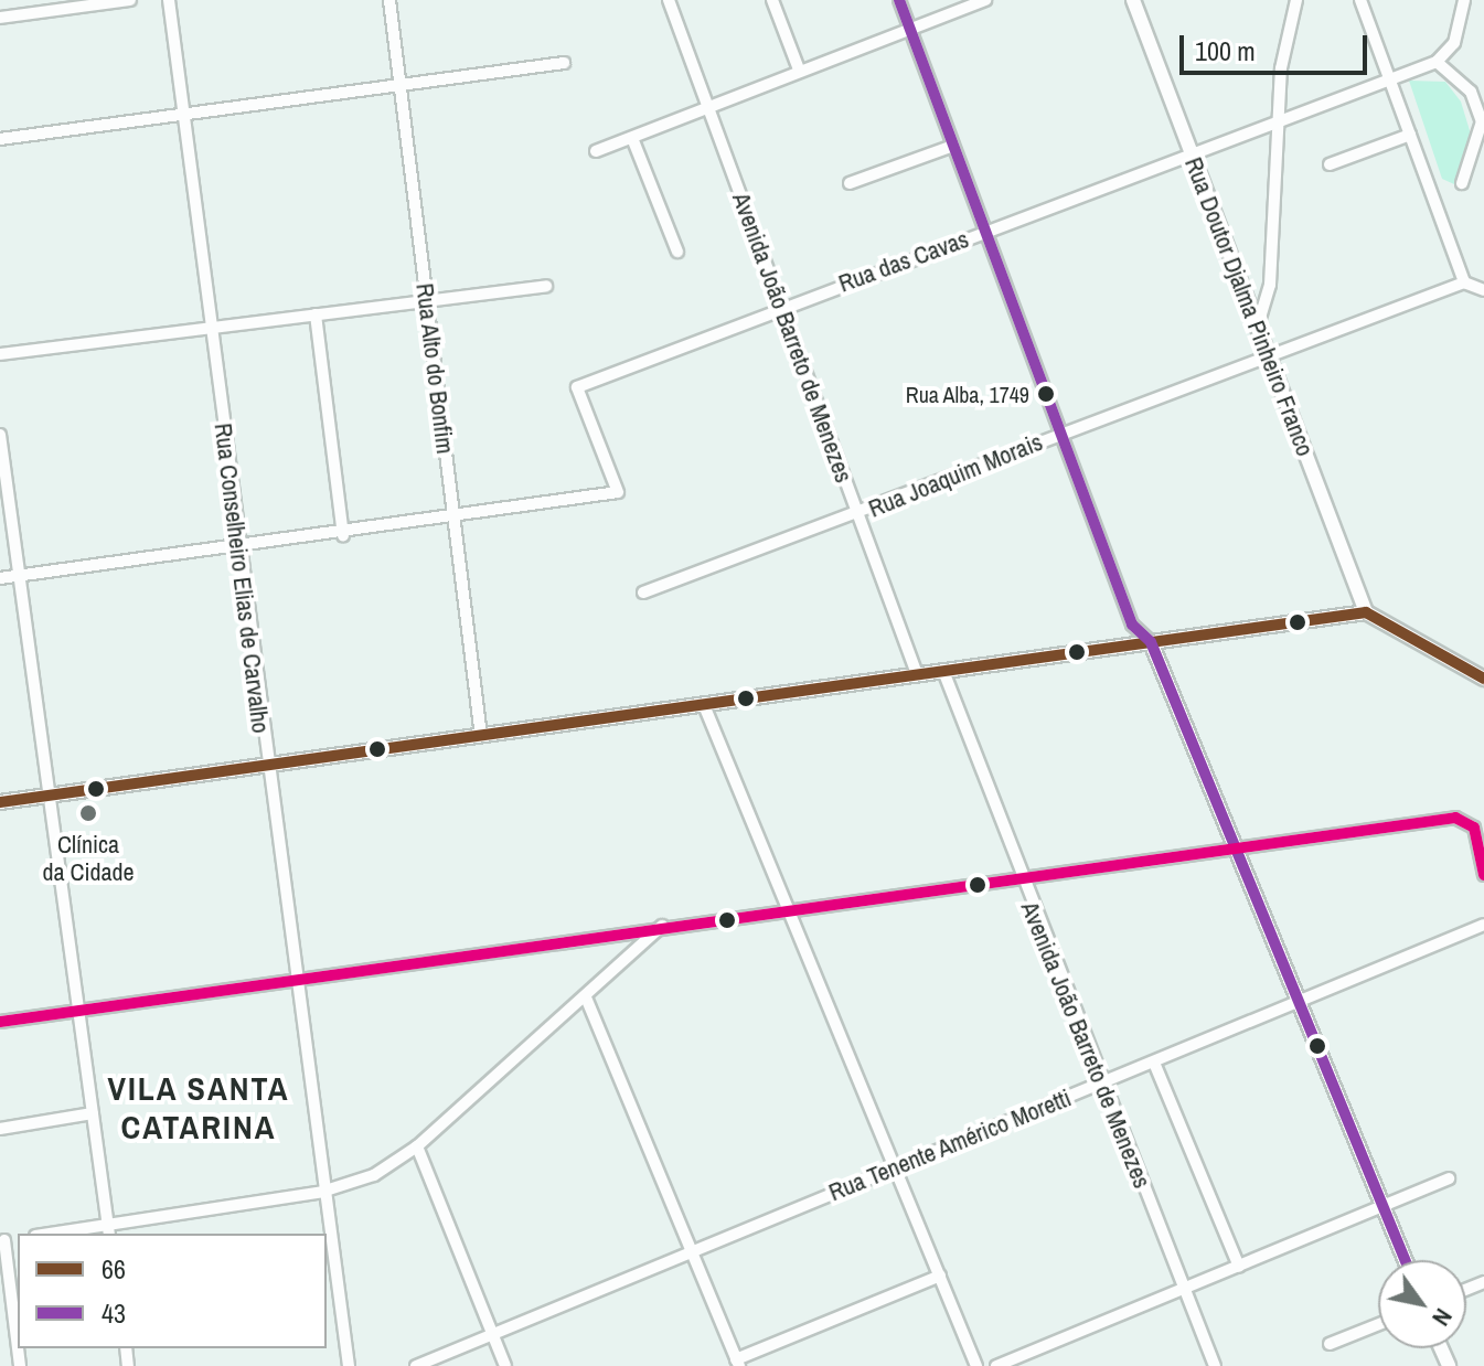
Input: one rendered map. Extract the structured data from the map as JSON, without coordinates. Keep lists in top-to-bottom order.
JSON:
{
  "streets": {
    "street": [
      "Rua das Cavas",
      "Rua Doutor Djalma Pinheiro Franco",
      "Avenida João Barreto de Menezes",
      "Rua Alto do Bonfim",
      "Rua Joaquim Morais",
      "Rua Conselheiro Elias de Carvalho",
      "Rua Tenente Américo Moretti"
    ]
  },
  "crossings": [
    ["Rua das Cavas", "Rua Doutor Djalma Pinheiro Franco"],
    ["Rua das Cavas", "Avenida João Barreto de Menezes"],
    ["Rua das Cavas", "Rua Alto do Bonfim"],
    ["Rua Doutor Djalma Pinheiro Franco", "Rua Joaquim Morais"],
    ["Avenida João Barreto de Menezes", "Rua Joaquim Morais"],
    ["Avenida João Barreto de Menezes", "Rua Tenente Américo Moretti"]
  ],
  "districts": ["VILA SANTA CATARINA"],
  "places": ["Rua Alba, 1749", "Clínica da Cidade"],
  "lines": ["transit line 43", "transit line 66"],
  "legend": ["66", "43"],
  "scale_bar": "100 m",
  "north": "bottom right"
}
